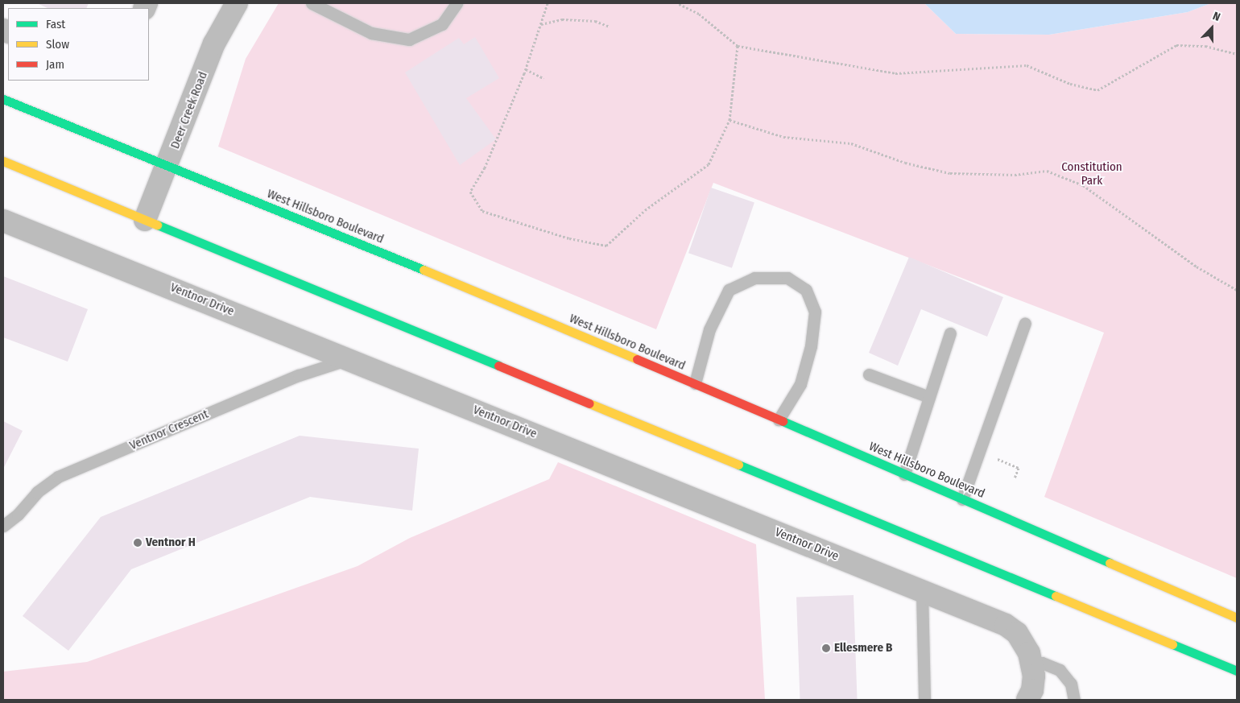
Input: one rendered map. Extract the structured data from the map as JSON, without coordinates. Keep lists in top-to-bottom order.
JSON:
{
  "streets": {
    "main road": ["West Hillsboro Boulevard"],
    "street": ["Deer Creek Road", "Ventnor Drive"],
    "lane": ["Ventnor Crescent"]
  },
  "crossings": [
    ["Deer Creek Road", "West Hillsboro Boulevard"],
    ["Ventnor Drive", "Ventnor Crescent"]
  ],
  "parks": ["Constitution Park"],
  "places": ["Ventnor H", "Ellesmere B"],
  "legend": ["Fast", "Slow", "Jam"],
  "north": "top"
}
